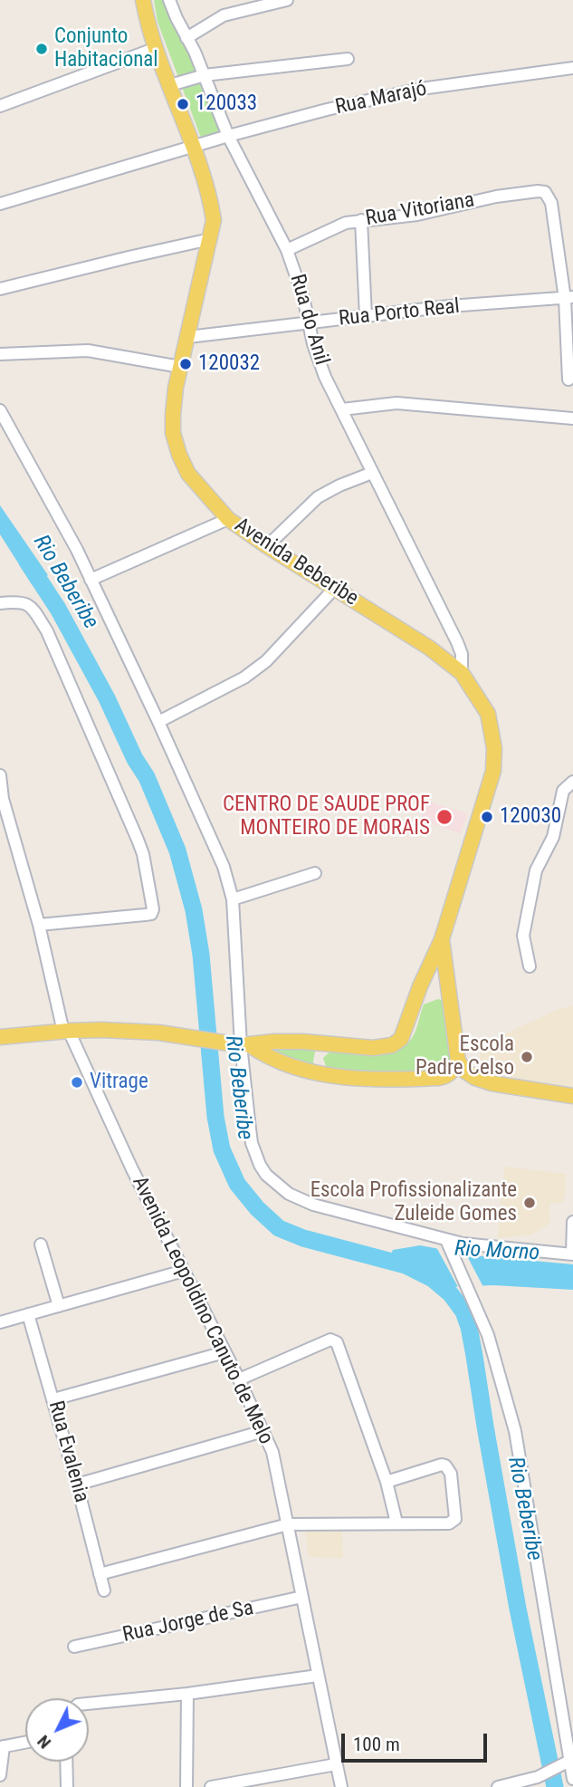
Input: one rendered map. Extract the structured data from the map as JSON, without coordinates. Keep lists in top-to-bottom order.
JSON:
{
  "streets": {
    "main road": ["Avenida Beberibe"],
    "street": [
      "Rua Marajó",
      "Rua Vitoriana",
      "Rua Porto Real",
      "Rua do Anil",
      "Avenida Leopoldino Canuto de Melo",
      "Rua Evalenia",
      "Rua Jorge de Sa"
    ]
  },
  "crossings": [
    ["Rua Marajó", "Rua do Anil"],
    ["Rua Marajó", "Avenida Beberibe"],
    ["Rua Vitoriana", "Rua Porto Real"],
    ["Rua Vitoriana", "Rua do Anil"],
    ["Rua Porto Real", "Rua do Anil"],
    ["Rua Porto Real", "Avenida Beberibe"],
    ["Rua do Anil", "Avenida Beberibe"],
    ["Avenida Leopoldino Canuto de Melo", "Rua Jorge de Sa"]
  ],
  "water": ["Rio Beberibe", "Rio Morno"],
  "places": [
    "Conjunto Habitacional",
    "120033",
    "120032",
    "CENTRO DE SAUDE PROF MONTEIRO DE MORAIS",
    "120030",
    "Escola Padre Celso",
    "Vitrage",
    "Escola Profissionalizante Zuleide Gomes"
  ],
  "scale_bar": "100 m",
  "north": "bottom left"
}
